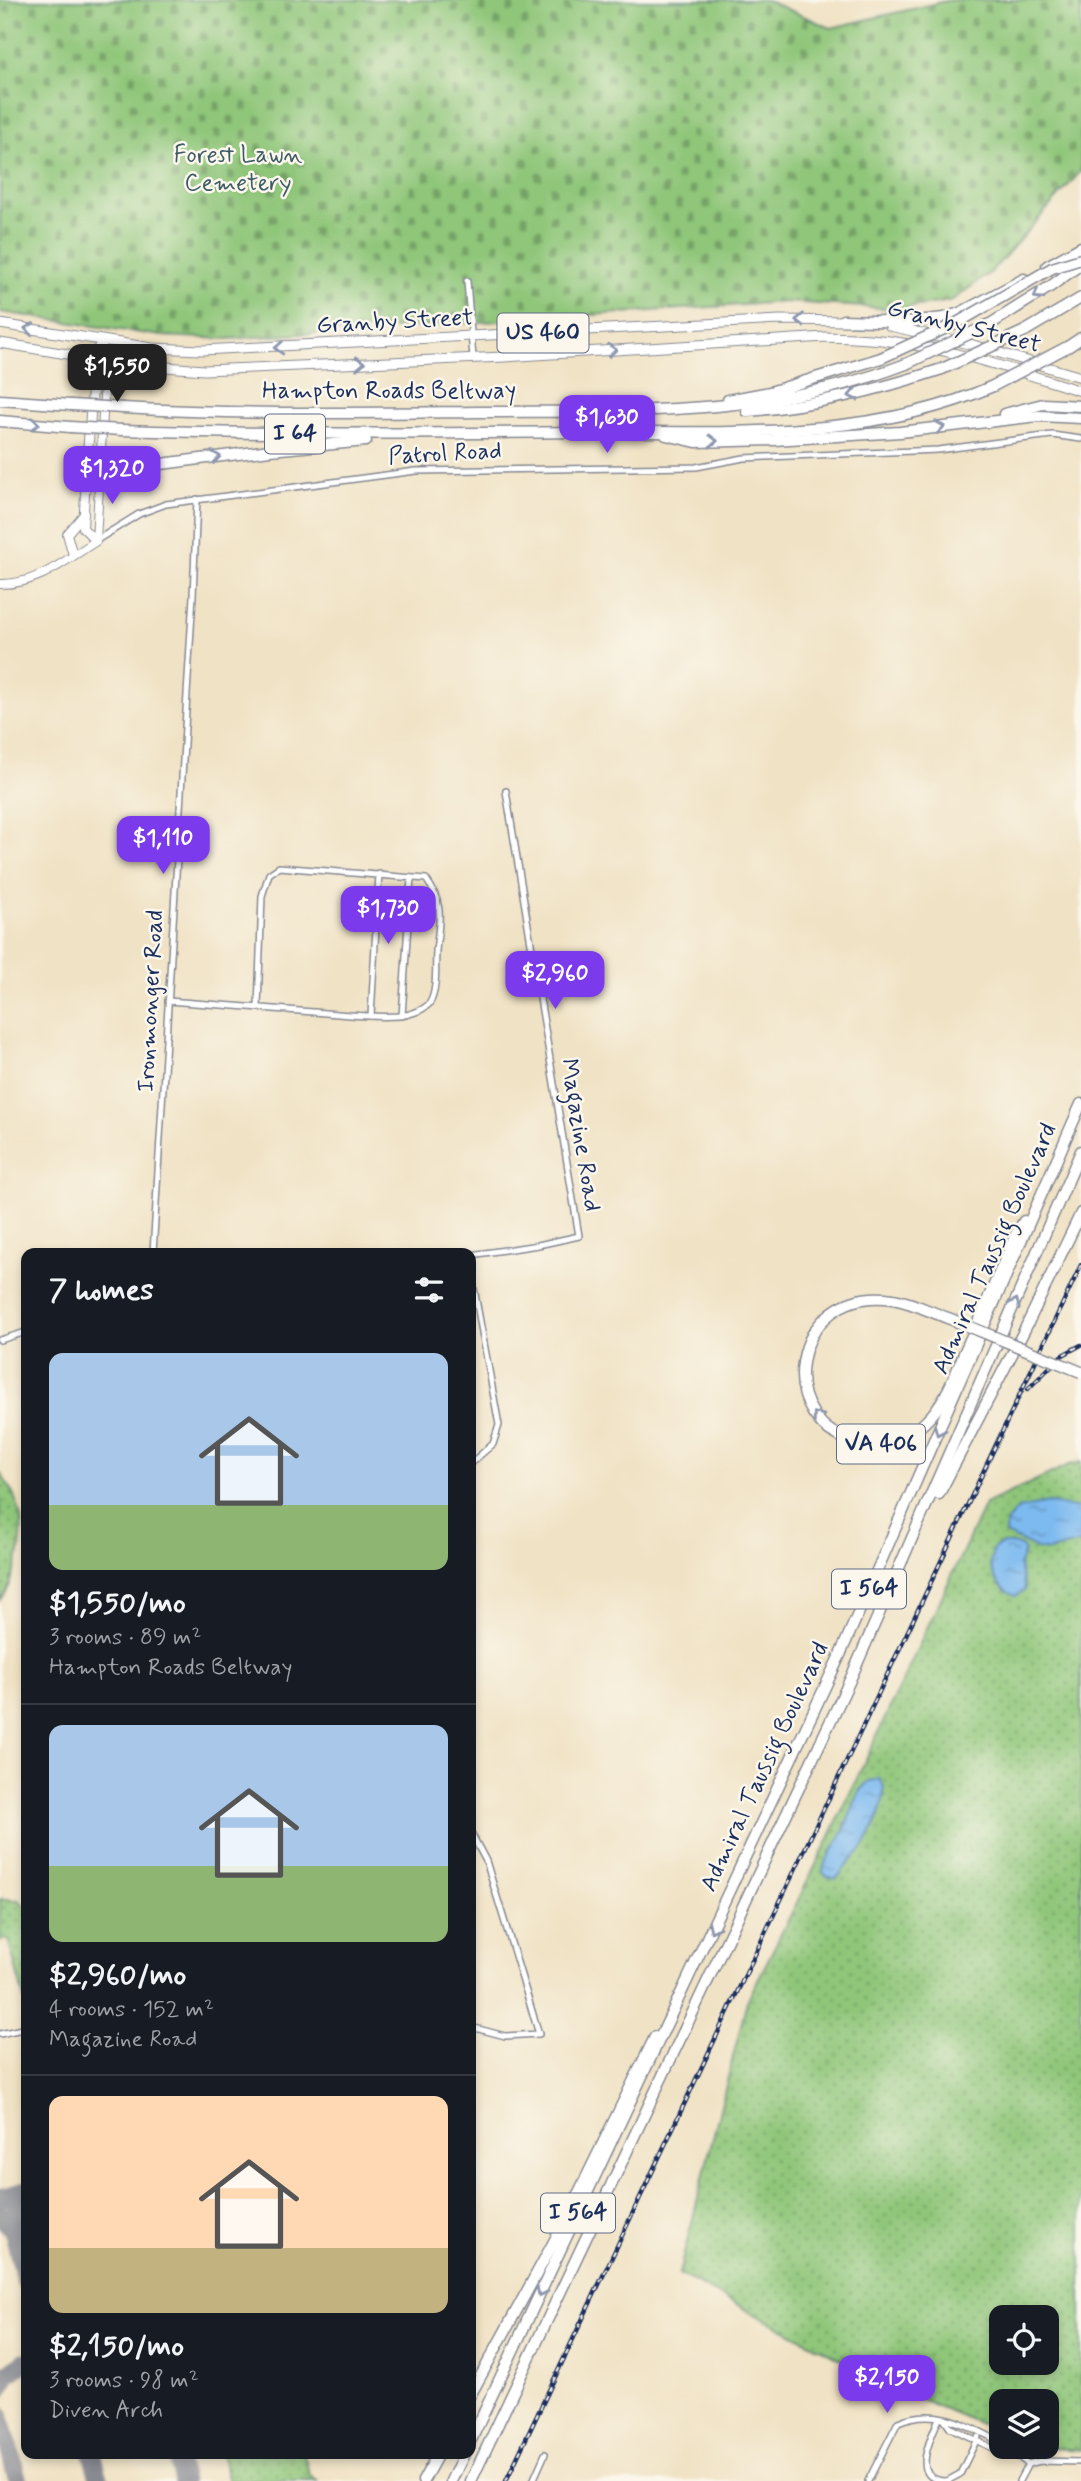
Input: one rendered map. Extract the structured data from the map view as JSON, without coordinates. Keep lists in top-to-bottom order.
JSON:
{
  "streets": {
    "highway": [
      "Hampton Roads Beltway",
      "I 64",
      "Admiral Taussig Boulevard",
      "VA 406",
      "I 564"
    ],
    "main road": ["Granby Street", "US 460"],
    "street": ["Patrol Road", "Ironmonger Road", "Magazine Road"]
  },
  "crossings": [
    ["Hampton Roads Beltway", "I 64"],
    ["Patrol Road", "Ironmonger Road"],
    ["Admiral Taussig Boulevard", "VA 406"]
  ],
  "parks": ["Forest Lawn Cemetery"],
  "page": {
    "price": [
      "$1,550",
      "$1,630",
      "$1,320",
      "$1,110",
      "$1,730",
      "$2,960",
      "$2,150"
    ],
    "heading": "7 homes",
    "list": [
      {
        "name": "$1,550/mo",
        "note": "3 rooms · 89 m² · Hampton Roads Beltway"
      },
      {
        "name": "$2,960/mo",
        "note": "4 rooms · 152 m² · Magazine Road"
      },
      {
        "name": "$2,150/mo",
        "note": "3 rooms · 98 m² · Diven Arch"
      }
    ]
  }
}
